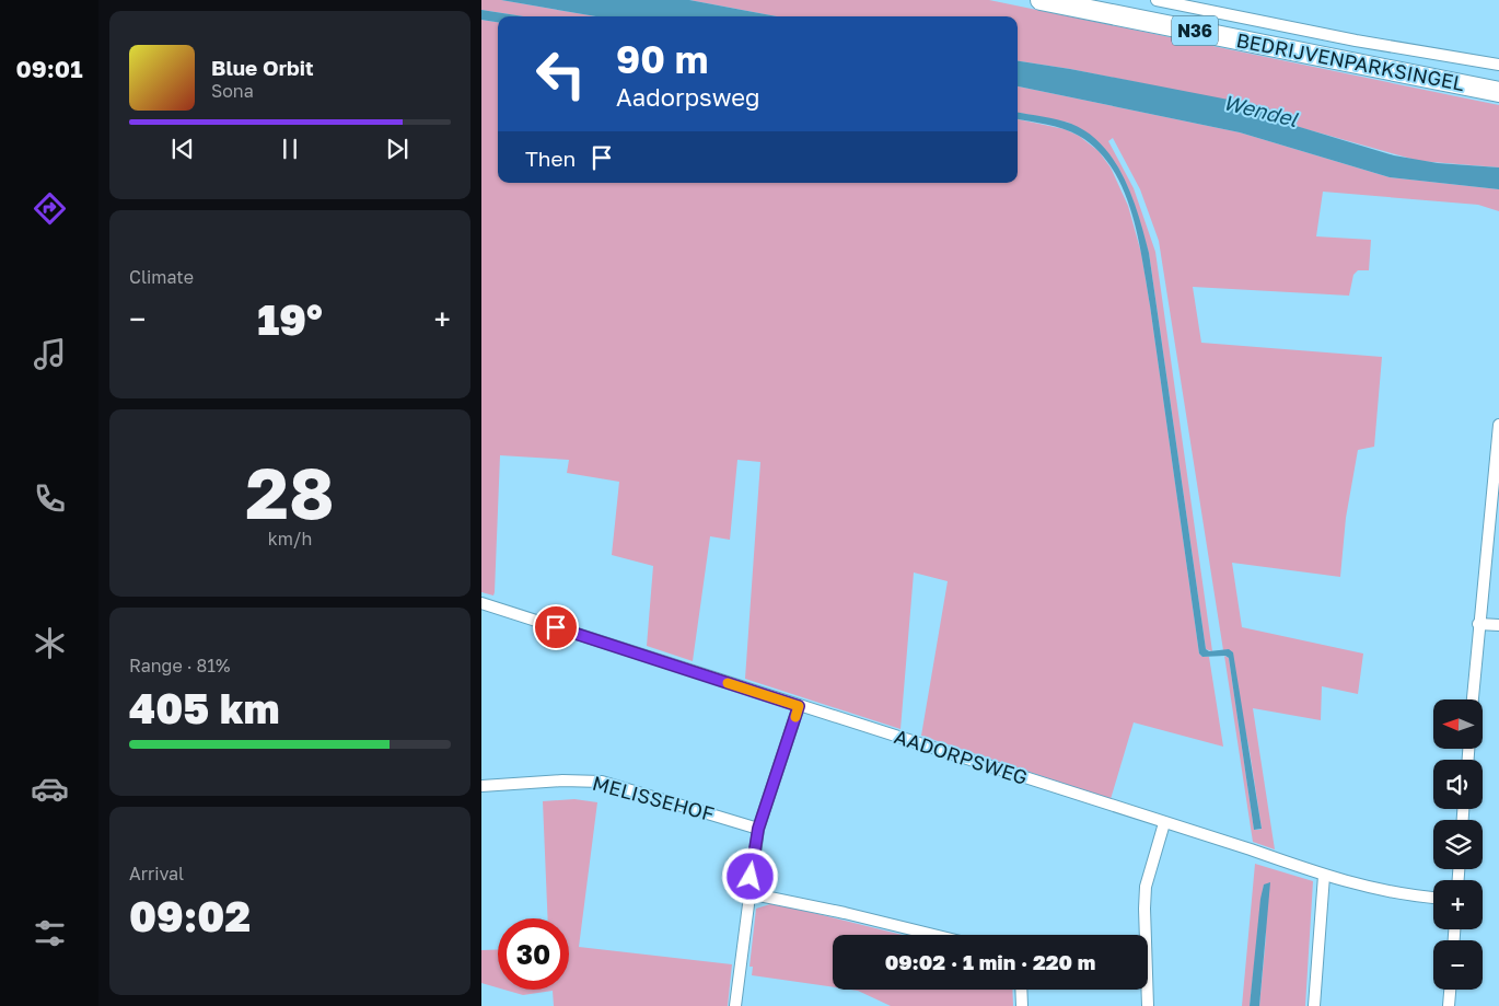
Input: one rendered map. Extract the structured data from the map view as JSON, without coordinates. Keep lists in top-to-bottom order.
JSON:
{
  "streets": {
    "highway": ["N36", "BEDRIJVENPARKSINGEL"],
    "street": ["AADORPSWEG", "MELISSEHOF"]
  },
  "water": ["Wendel"],
  "north": "left",
  "page": {
    "tabs": "09:01",
    "turn": ["90 m", "Aadorpsweg"],
    "song": ["Blue Orbit", "Sona"],
    "then": "Then",
    "tile": [
      "Climate",
      ["28", "km/h"],
      ["Range · 81%", "405 km"],
      ["Arrival", "09:02"]
    ],
    "heat": ["−", "19°", "+"],
    "map_buttons": ["+", "−"],
    "limit": "30",
    "trip": "09:02 · 1 min · 220 m"
  }
}
